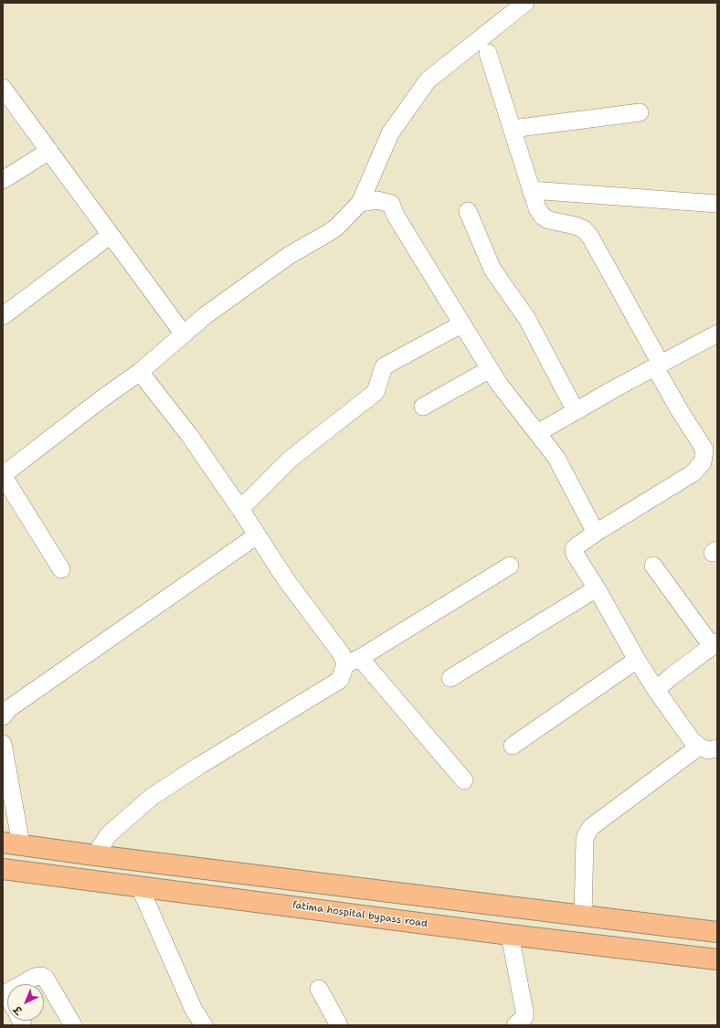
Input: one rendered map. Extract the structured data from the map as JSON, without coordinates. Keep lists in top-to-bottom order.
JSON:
{
  "streets": {
    "highway": ["fatima hospital bypass road"]
  },
  "north": "bottom left"
}
